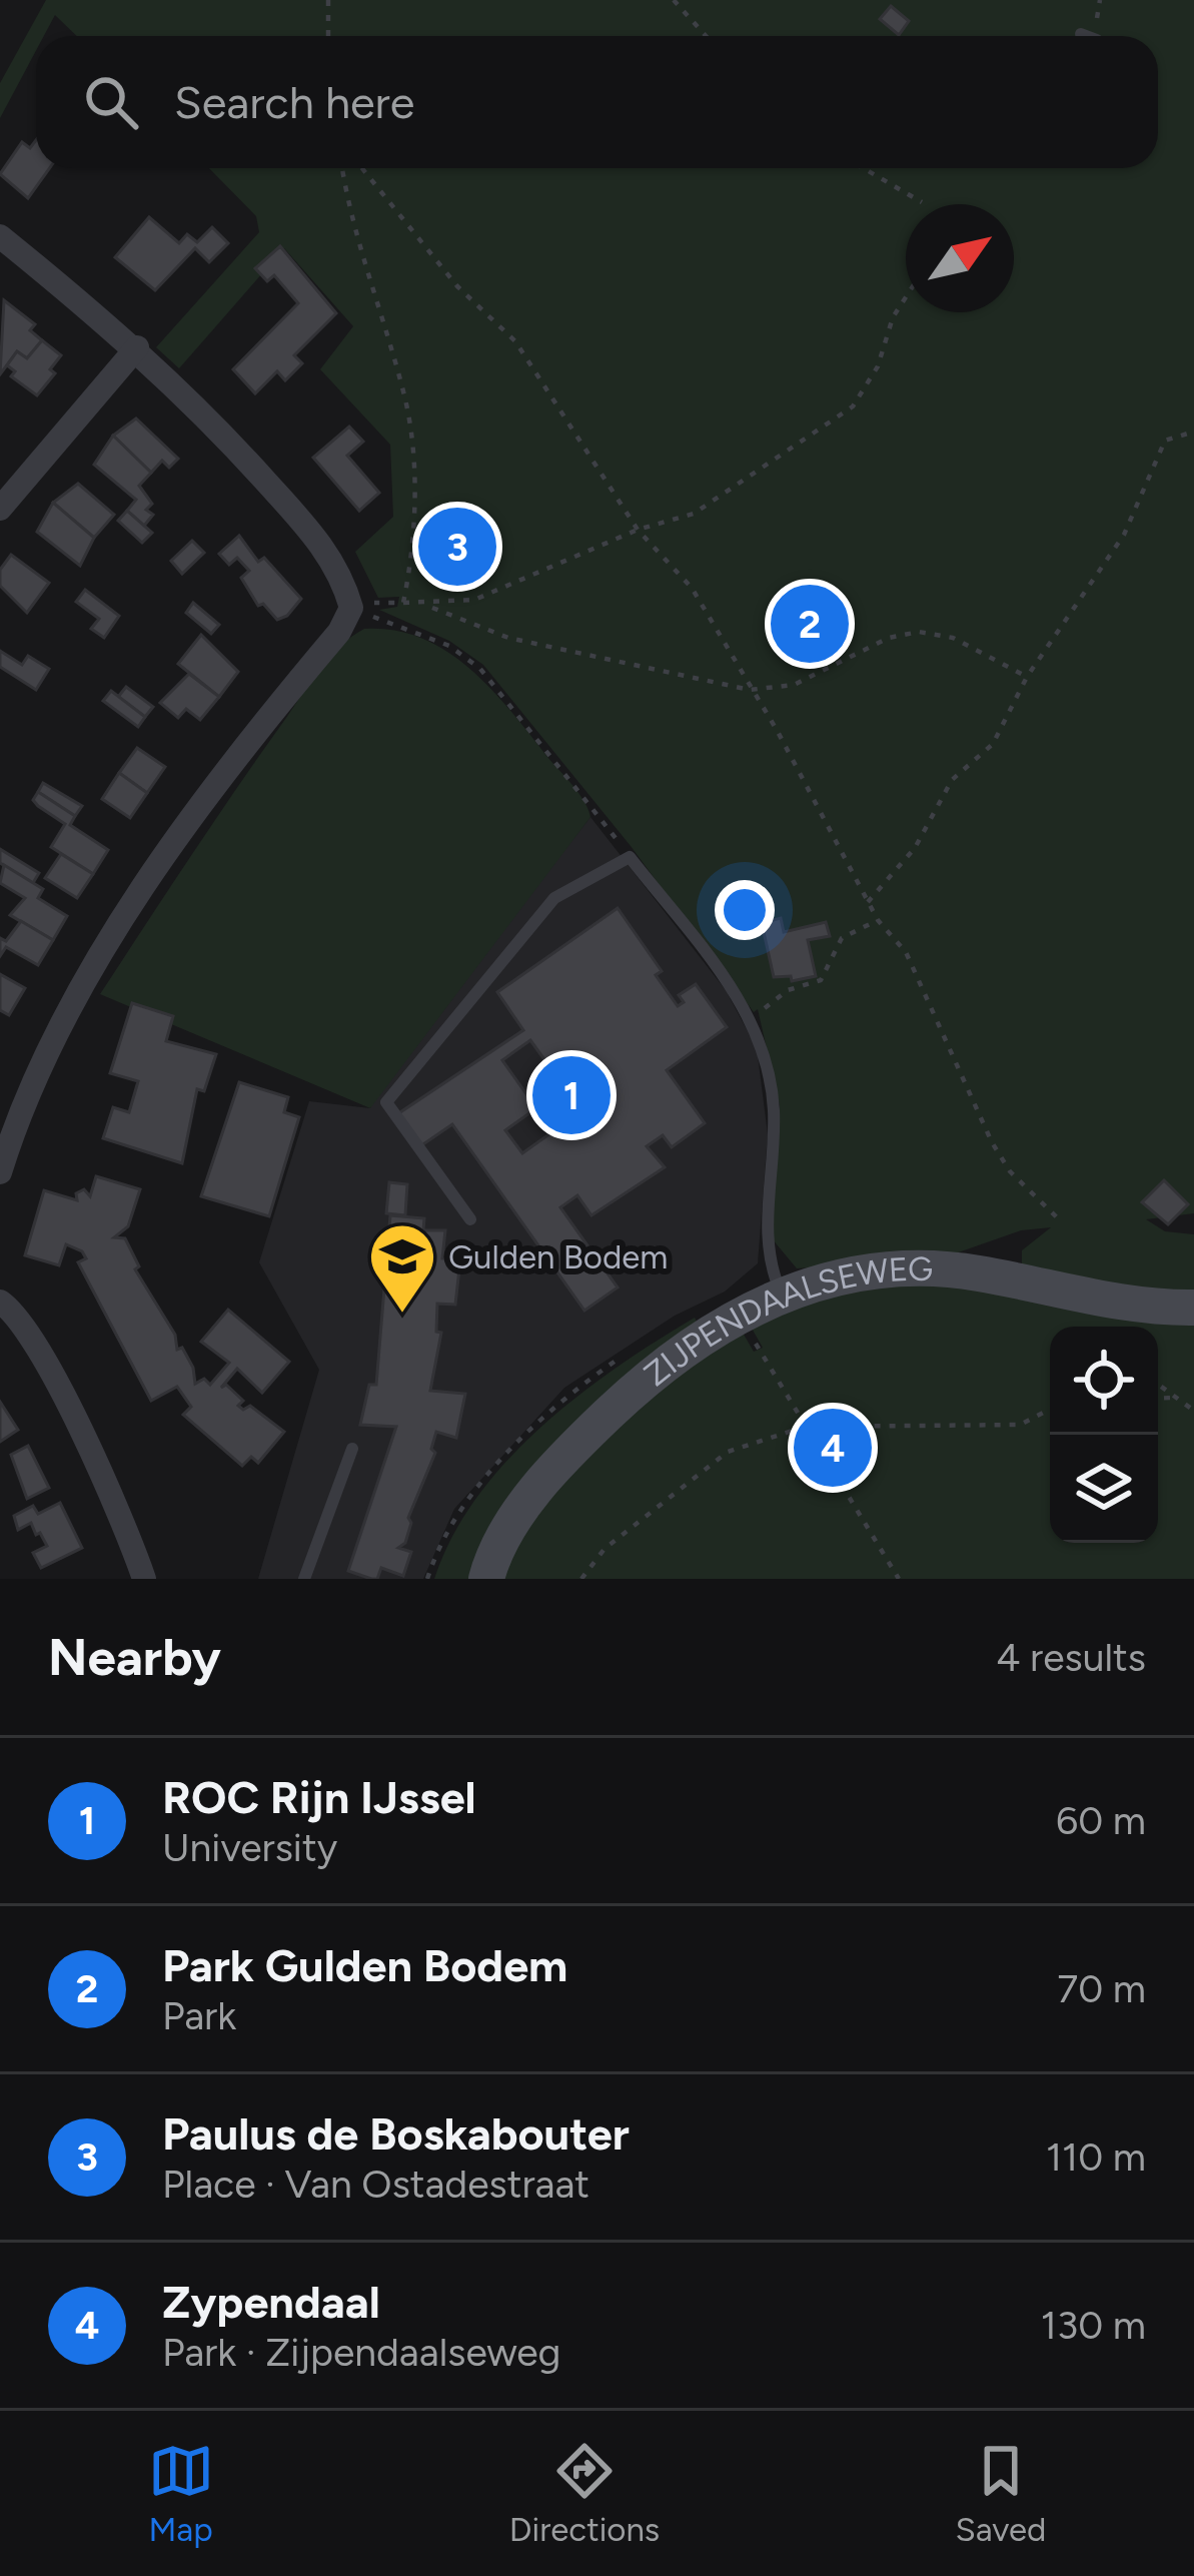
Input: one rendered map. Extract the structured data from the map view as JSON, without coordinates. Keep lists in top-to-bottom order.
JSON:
{
  "streets": {
    "main road": ["ZIJPENDAALSEWEG"]
  },
  "places": {
    "school or university": ["Gulden Bodem"]
  },
  "north": "top right",
  "page": {
    "search": "Search here",
    "pins": [
      "3",
      "2",
      "1",
      "4"
    ],
    "heading": ["Nearby", "4 results"],
    "list": [
      {
        "mark": "1",
        "name": "ROC Rijn IJssel",
        "note": "University",
        "value": "60 m"
      },
      {
        "mark": "2",
        "name": "Park Gulden Bodem",
        "note": "Park",
        "value": "70 m"
      },
      {
        "mark": "3",
        "name": "Paulus de Boskabouter",
        "note": "Place · Van Ostadestraat",
        "value": "110 m"
      },
      {
        "mark": "4",
        "name": "Zypendaal",
        "note": "Park · Zijpendaalseweg",
        "value": "130 m"
      }
    ],
    "nav": ["Map", "Directions", "Saved"]
  }
}
